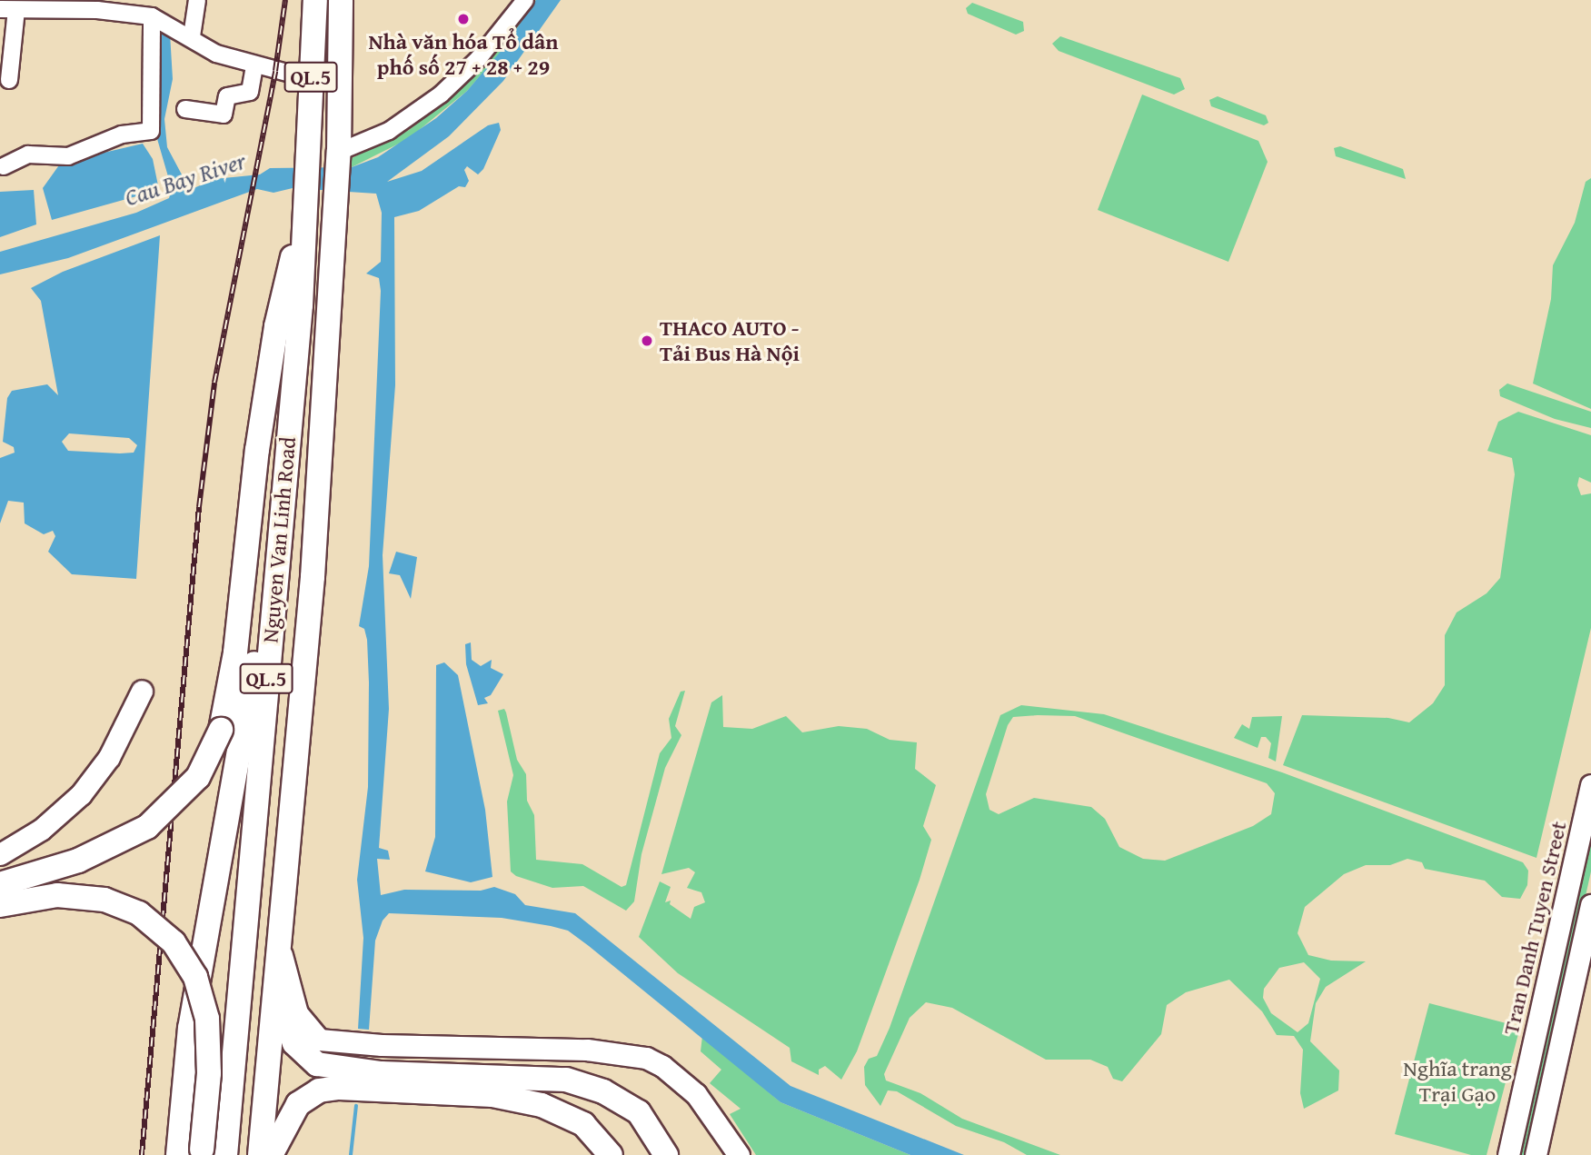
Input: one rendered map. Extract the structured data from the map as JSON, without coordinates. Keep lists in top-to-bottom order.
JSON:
{
  "streets": {
    "highway": ["QL.5", "Nguyen Van Linh Road"],
    "main road": ["Tran Danh Tuyen Street"]
  },
  "water": ["Cau Bay River"],
  "parks": ["Nghĩa trang Trại Gạo"],
  "places": ["Nhà văn hóa Tổ dân phố số 27 + 28 + 29", "THACO AUTO - Tải Bus Hà Nội"]
}
